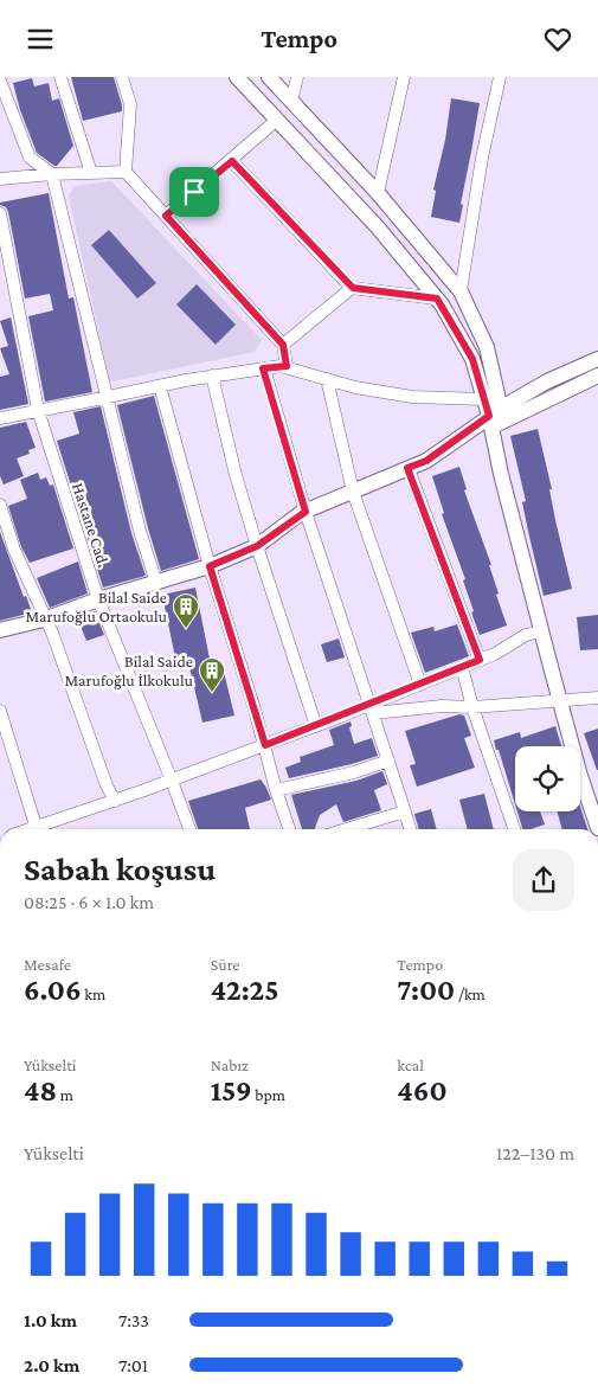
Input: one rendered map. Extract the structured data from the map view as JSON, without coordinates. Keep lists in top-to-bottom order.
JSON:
{
  "streets": {
    "street": ["Hastane Cad."]
  },
  "places": {
    "building": ["Bilal Saide Marufoğlu Ortaokulu", "Bilal Saide Marufoğlu İlkokulu"]
  },
  "page": {
    "header": "Tempo",
    "heading": ["Sabah koşusu", "08:25 · 6 × 1.0 km"],
    "stats": [
      ["Mesafe", "6.06 km"],
      ["Süre", "42:25"],
      ["Tempo", "7:00 /km"],
      ["Yükselti", "48 m"],
      ["Nabız", "159 bpm"],
      ["kcal", "460"]
    ],
    "chart": ["Yükselti", "122–130 m"],
    "list": [
      {
        "name": "1.0 km",
        "note": "7:33"
      },
      {
        "name": "2.0 km",
        "note": "7:01"
      }
    ]
  }
}
